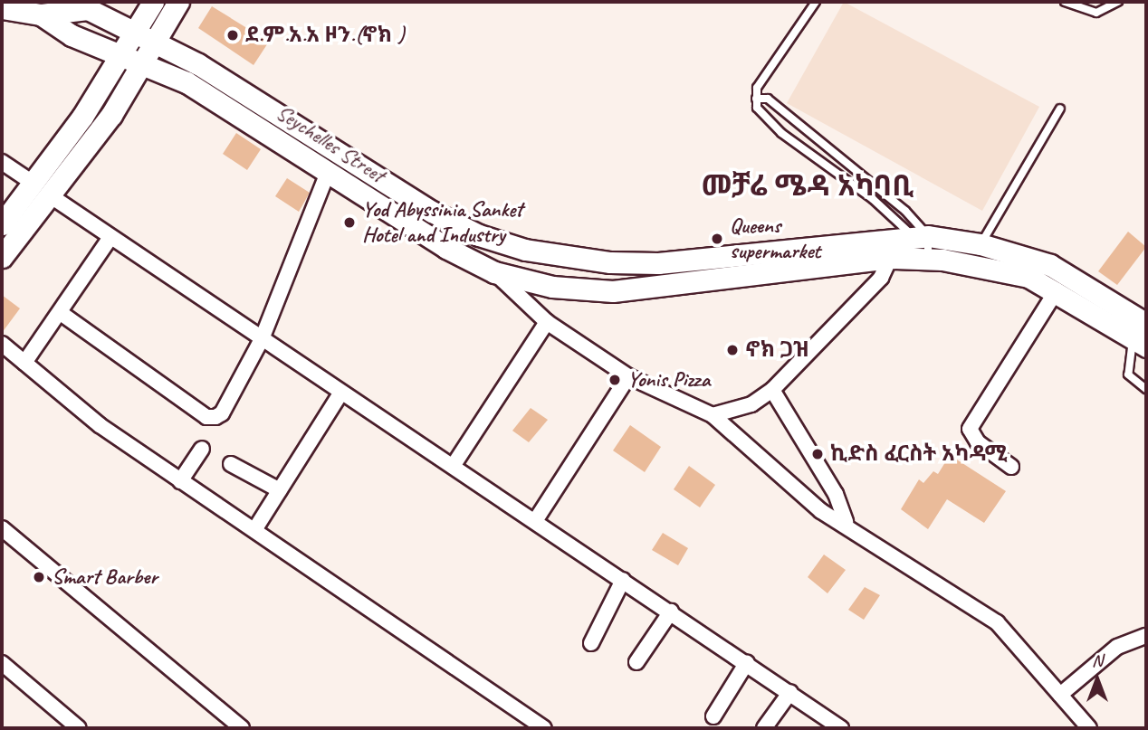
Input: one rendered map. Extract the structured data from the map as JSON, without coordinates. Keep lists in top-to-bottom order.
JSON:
{
  "streets": {
    "main road": ["Seychelles Street"]
  },
  "districts": ["መቻሬ ሜዳ አካባቢ"],
  "places": [
    "ደ.ም.አ.አ ዞን.(ኖክ )",
    "Yod Abyssinia Sanket Hotel and Industry",
    "Queens supermarket",
    "ኖክ ጋዝ",
    "Yonis Pizza",
    "ኪድስ ፈርስት አካዳሚ",
    "Smart Barber"
  ],
  "north": "top"
}
